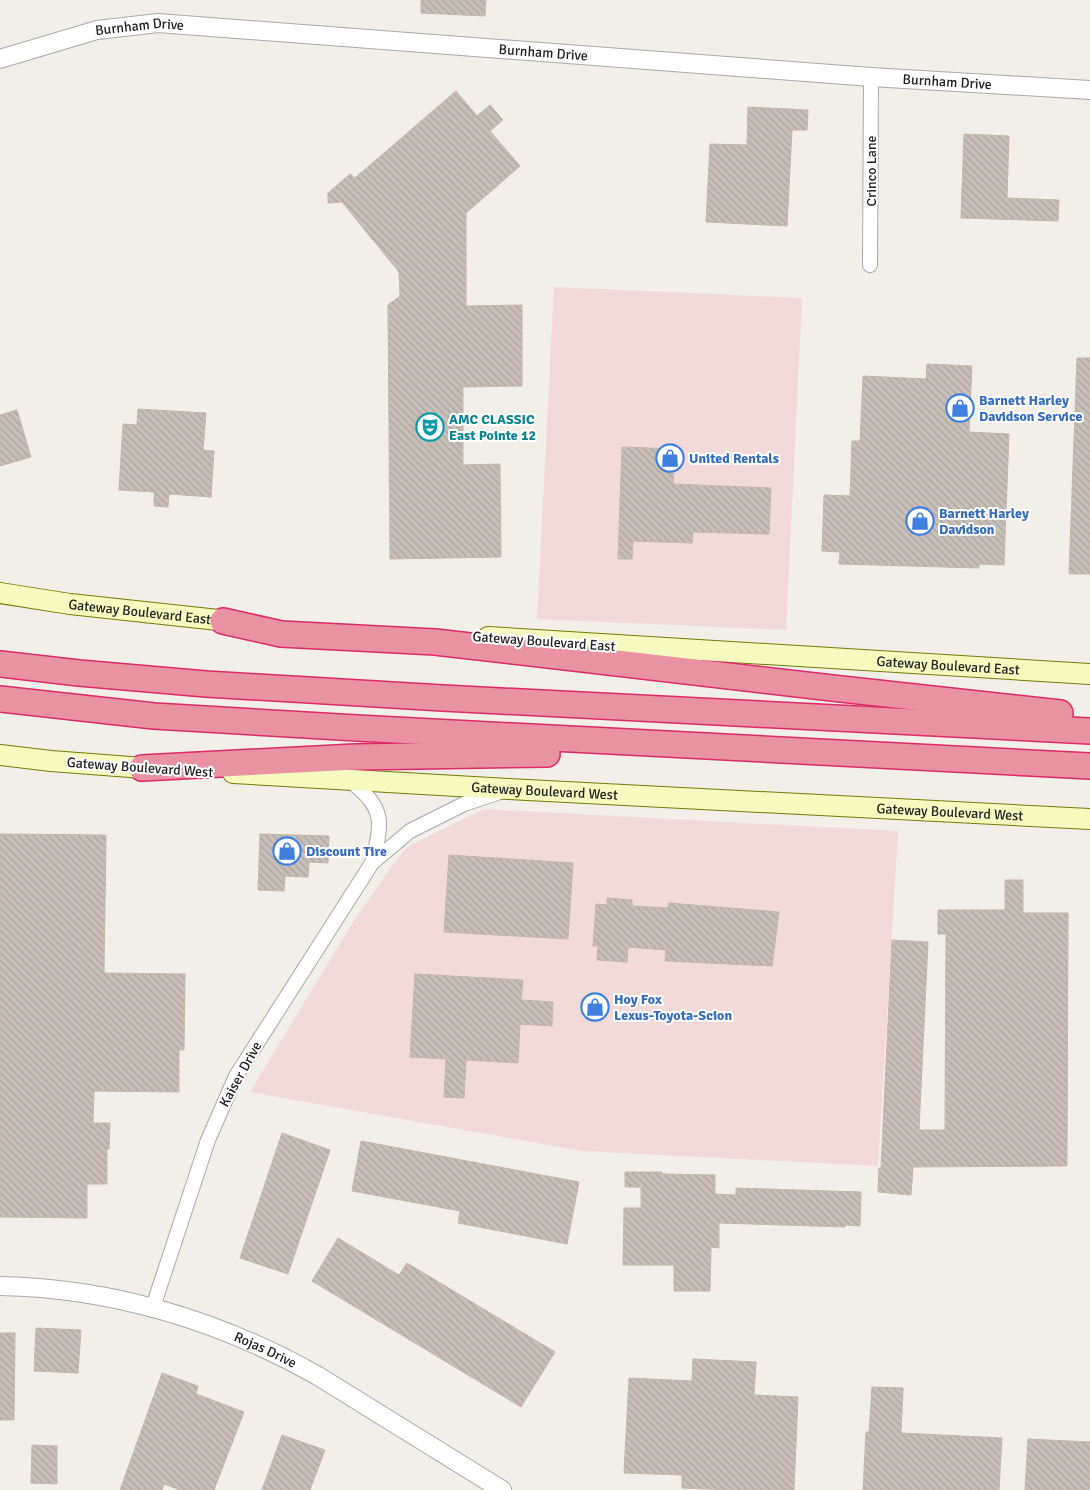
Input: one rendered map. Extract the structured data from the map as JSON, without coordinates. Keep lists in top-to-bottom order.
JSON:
{
  "streets": {
    "main road": ["Gateway Boulevard East", "Gateway Boulevard West"],
    "street": [
      "Burnham Drive",
      "Crinco Lane",
      "Kaiser Drive",
      "Rojas Drive"
    ]
  },
  "crossings": [
    ["Burnham Drive", "Crinco Lane"],
    ["Gateway Boulevard West", "Kaiser Drive"],
    ["Kaiser Drive", "Rojas Drive"]
  ],
  "places": {
    "shop": [
      "Barnett Harley Davidson Service",
      "United Rentals",
      "Barnett Harley Davidson",
      "Discount Tire",
      "Hoy Fox Lexus-Toyota-Scion"
    ],
    "theatre": ["AMC CLASSIC East Pointe 12"]
  }
}
